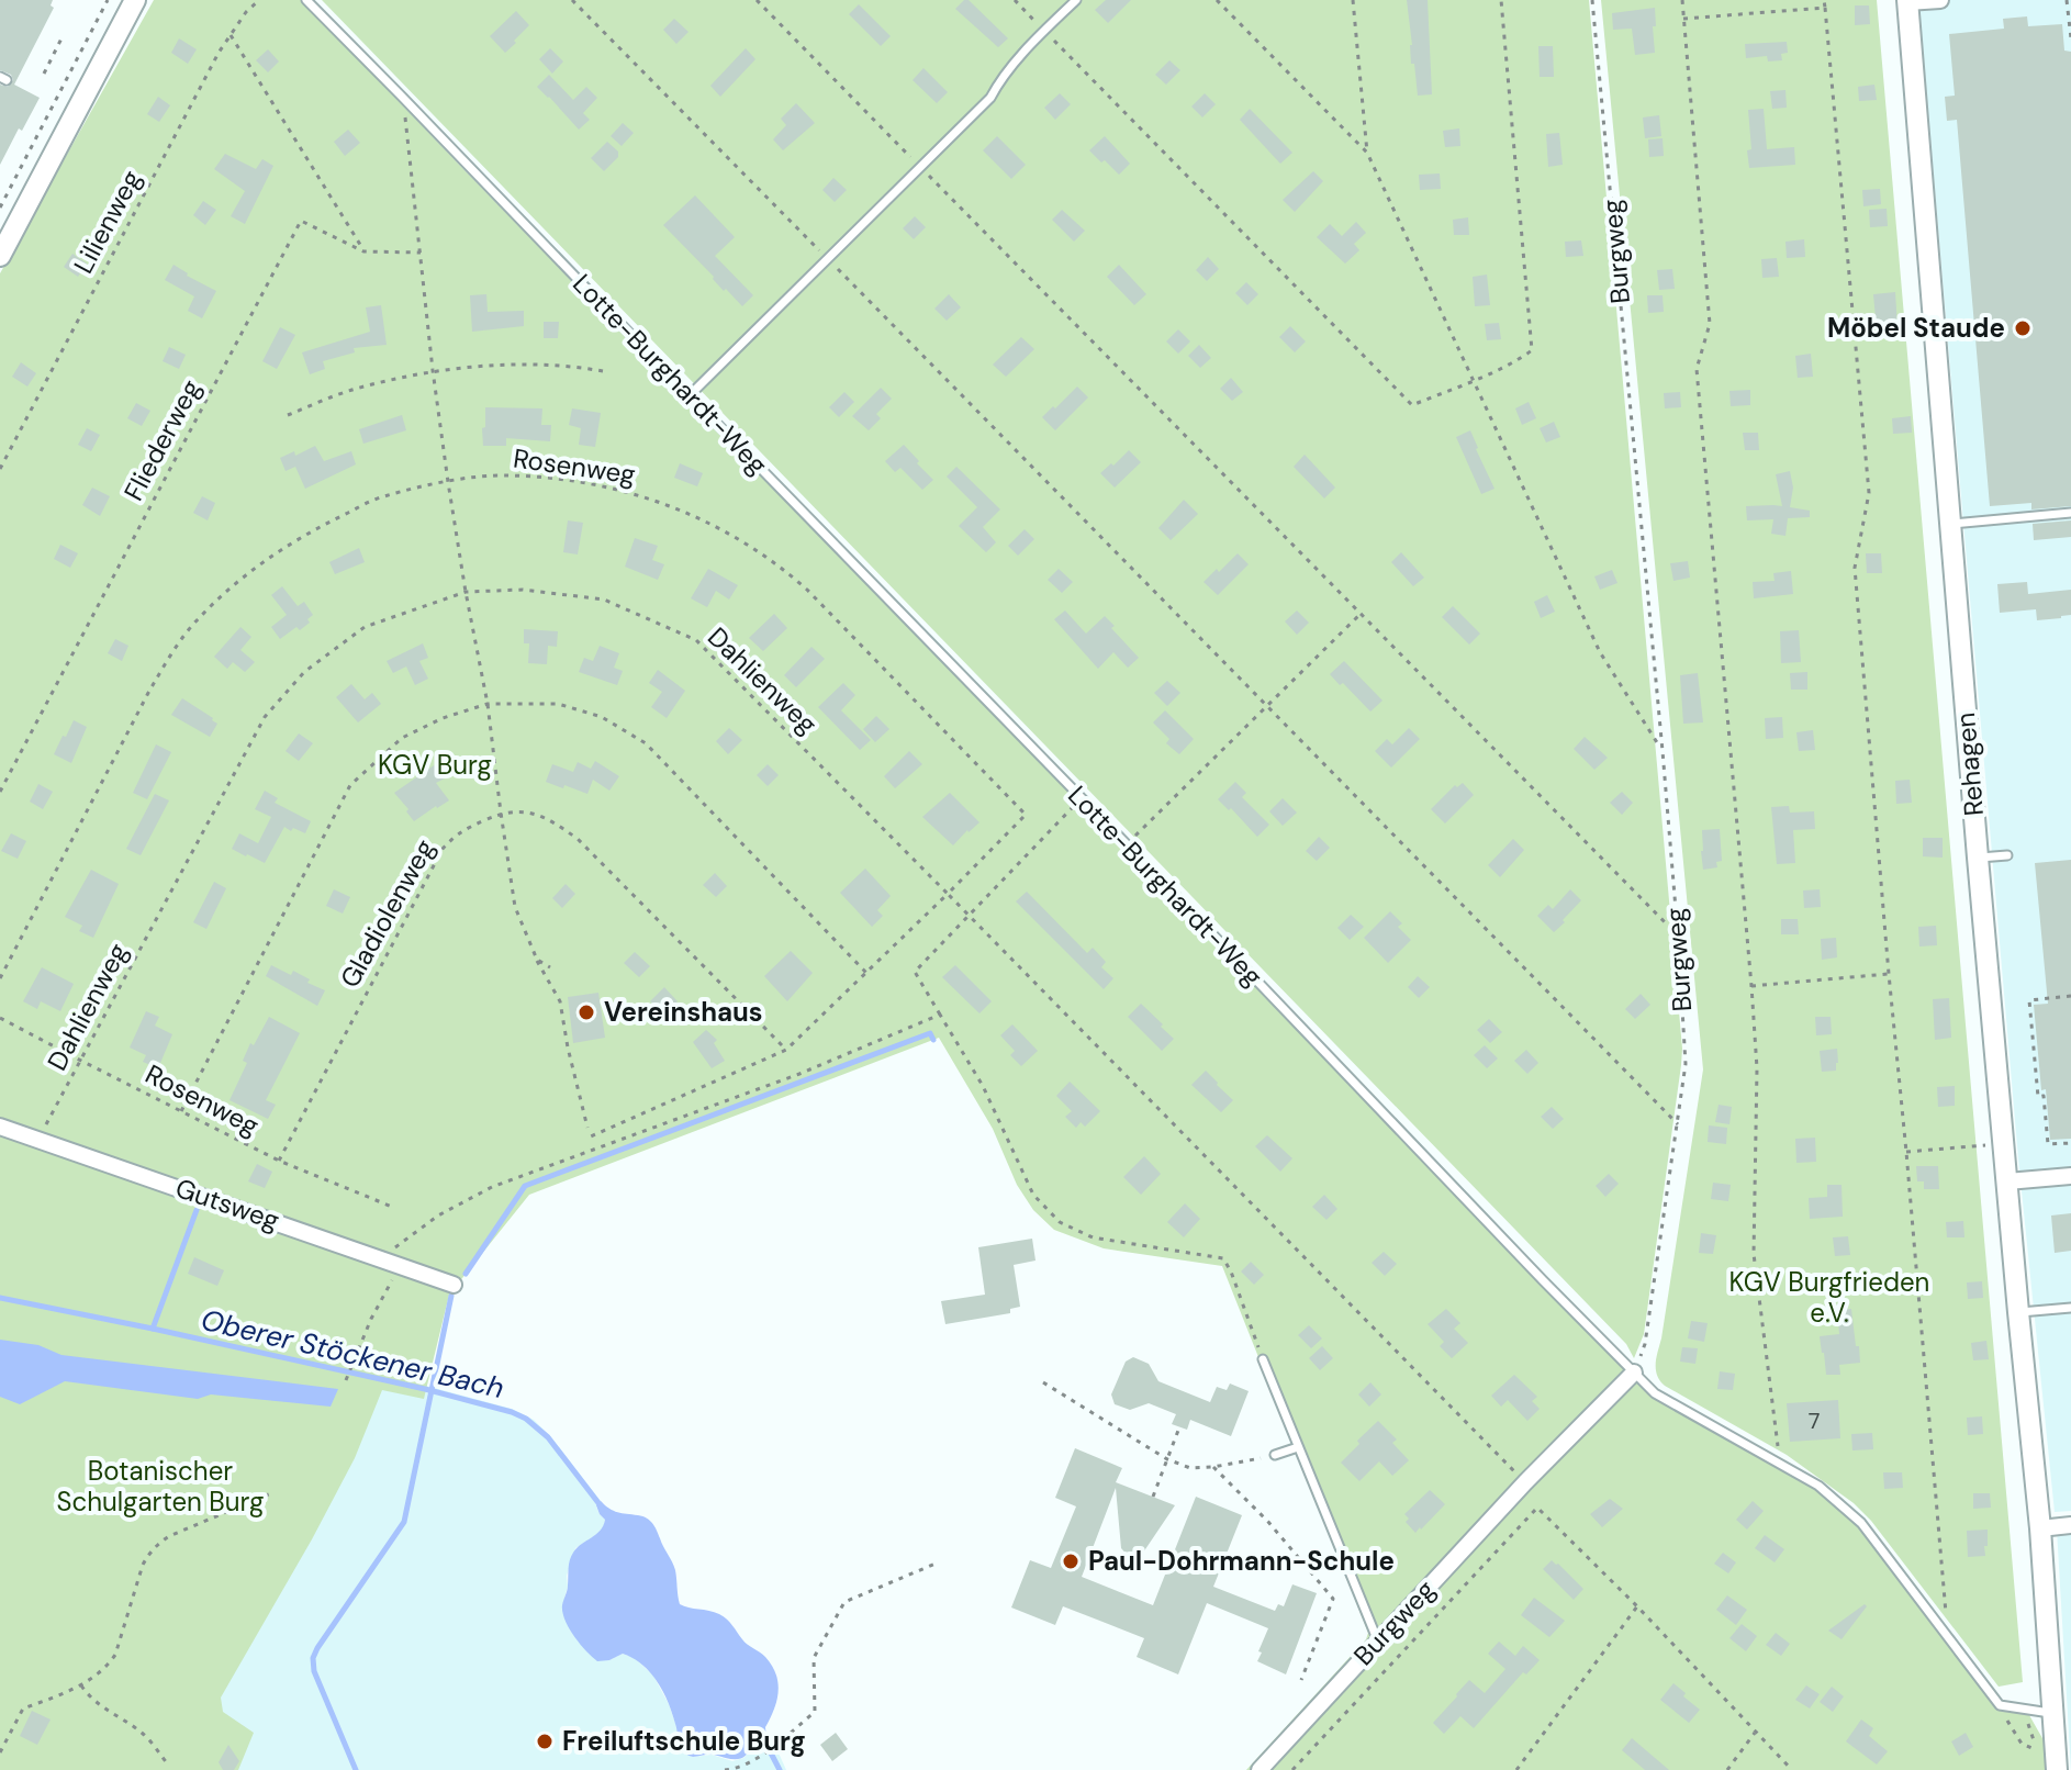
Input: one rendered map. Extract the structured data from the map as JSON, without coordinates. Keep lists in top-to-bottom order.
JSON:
{
  "streets": {
    "street": ["Burgweg", "Rehagen", "Gutsweg"],
    "lane": ["Lotte-Burghardt-Weg"],
    "path": [
      "Lilienweg",
      "Fliederweg",
      "Rosenweg",
      "Dahlienweg",
      "Gladiolenweg"
    ]
  },
  "crossings": [
    ["Burgweg", "Lotte-Burghardt-Weg"],
    ["Rosenweg", "Dahlienweg"],
    ["Rosenweg", "Gladiolenweg"],
    ["Dahlienweg", "Gutsweg"]
  ],
  "water": ["Oberer Stöckener Bach"],
  "parks": ["KGV Burg", "KGV Burgfrieden e.V.", "Botanischer Schulgarten Burg"],
  "places": [
    "Möbel Staude",
    "Vereinshaus",
    "Paul-Dohrmann-Schule",
    "Freiluftschule Burg"
  ],
  "house_numbers": ["7"]
}
